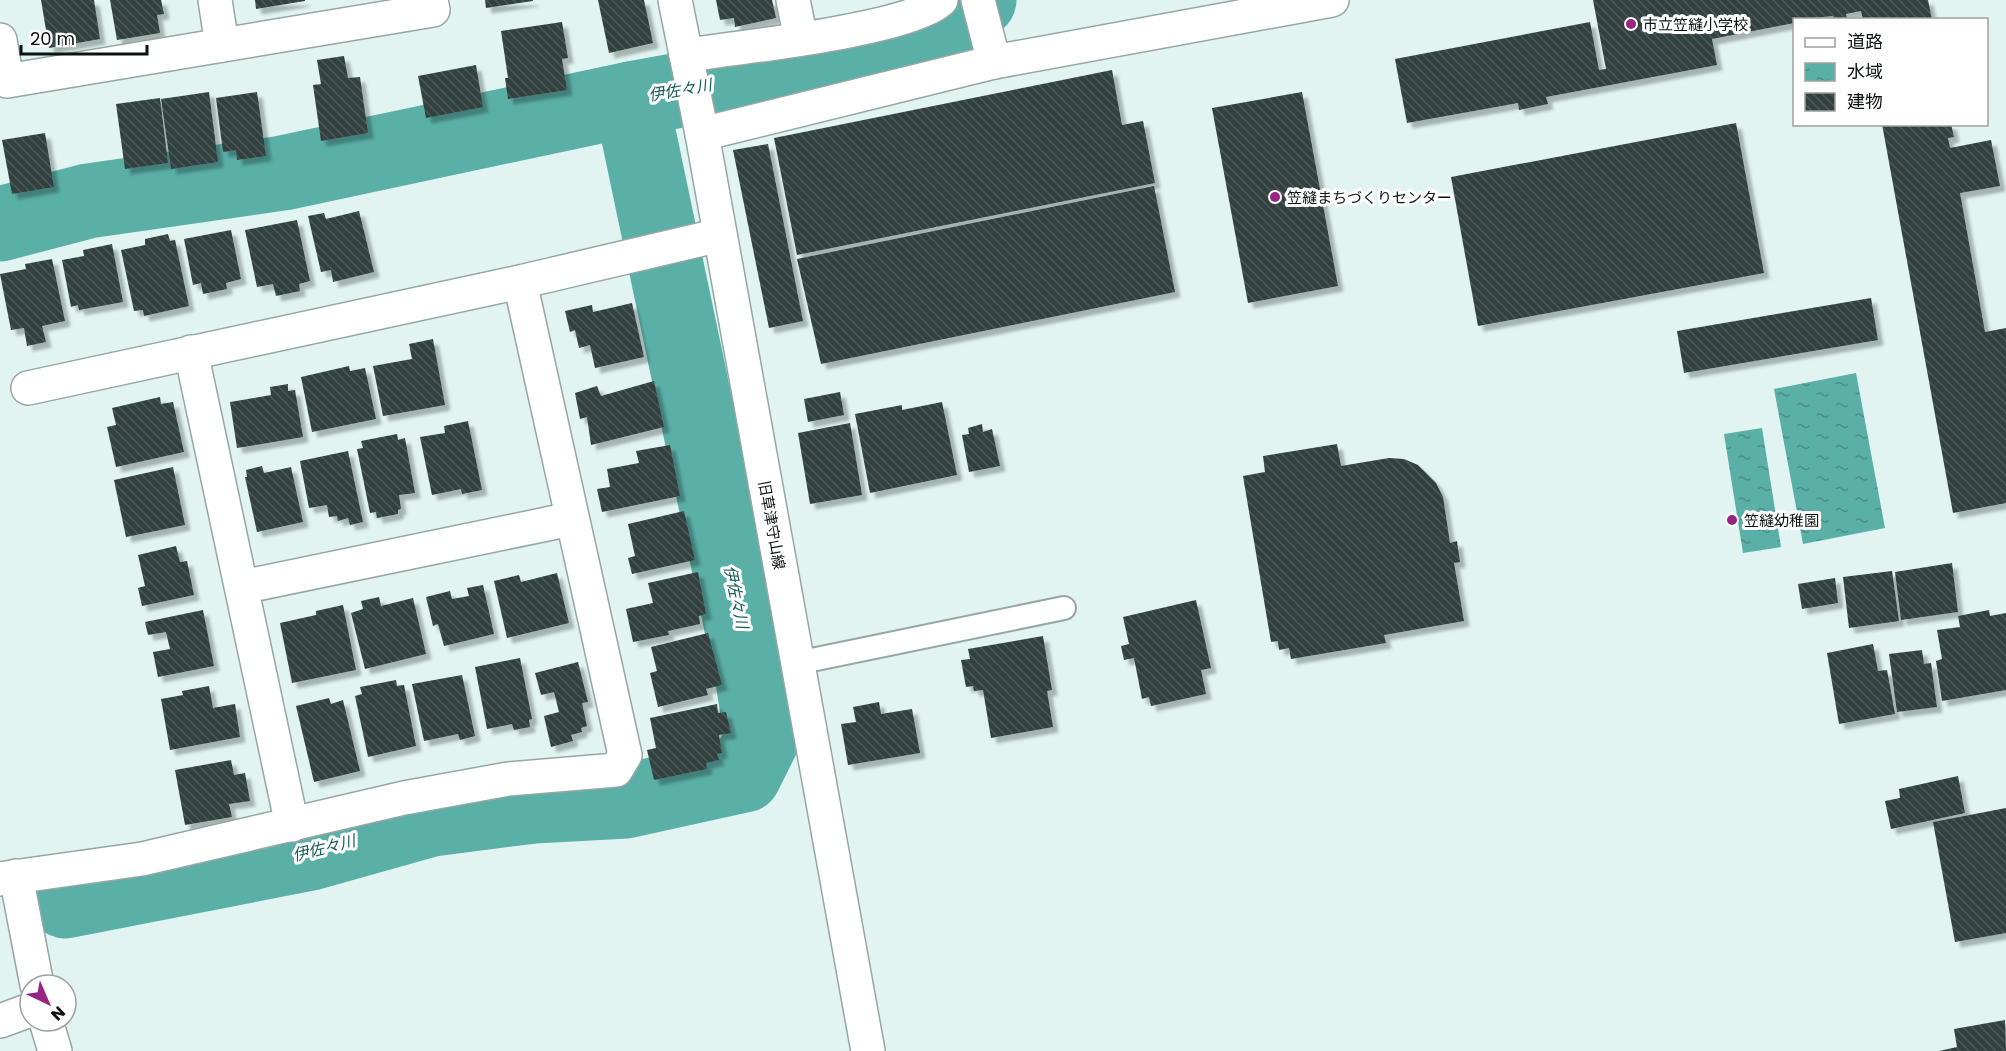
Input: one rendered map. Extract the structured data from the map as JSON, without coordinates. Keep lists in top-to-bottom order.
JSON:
{
  "streets": {
    "street": ["旧草津守山線"]
  },
  "water": ["伊佐々川"],
  "places": ["市立笠縫小学校", "笠縫まちづくりセンター", "笠縫幼稚園"],
  "legend": ["道路", "水域", "建物"],
  "scale_bar": "20 m",
  "north": "bottom right"
}
